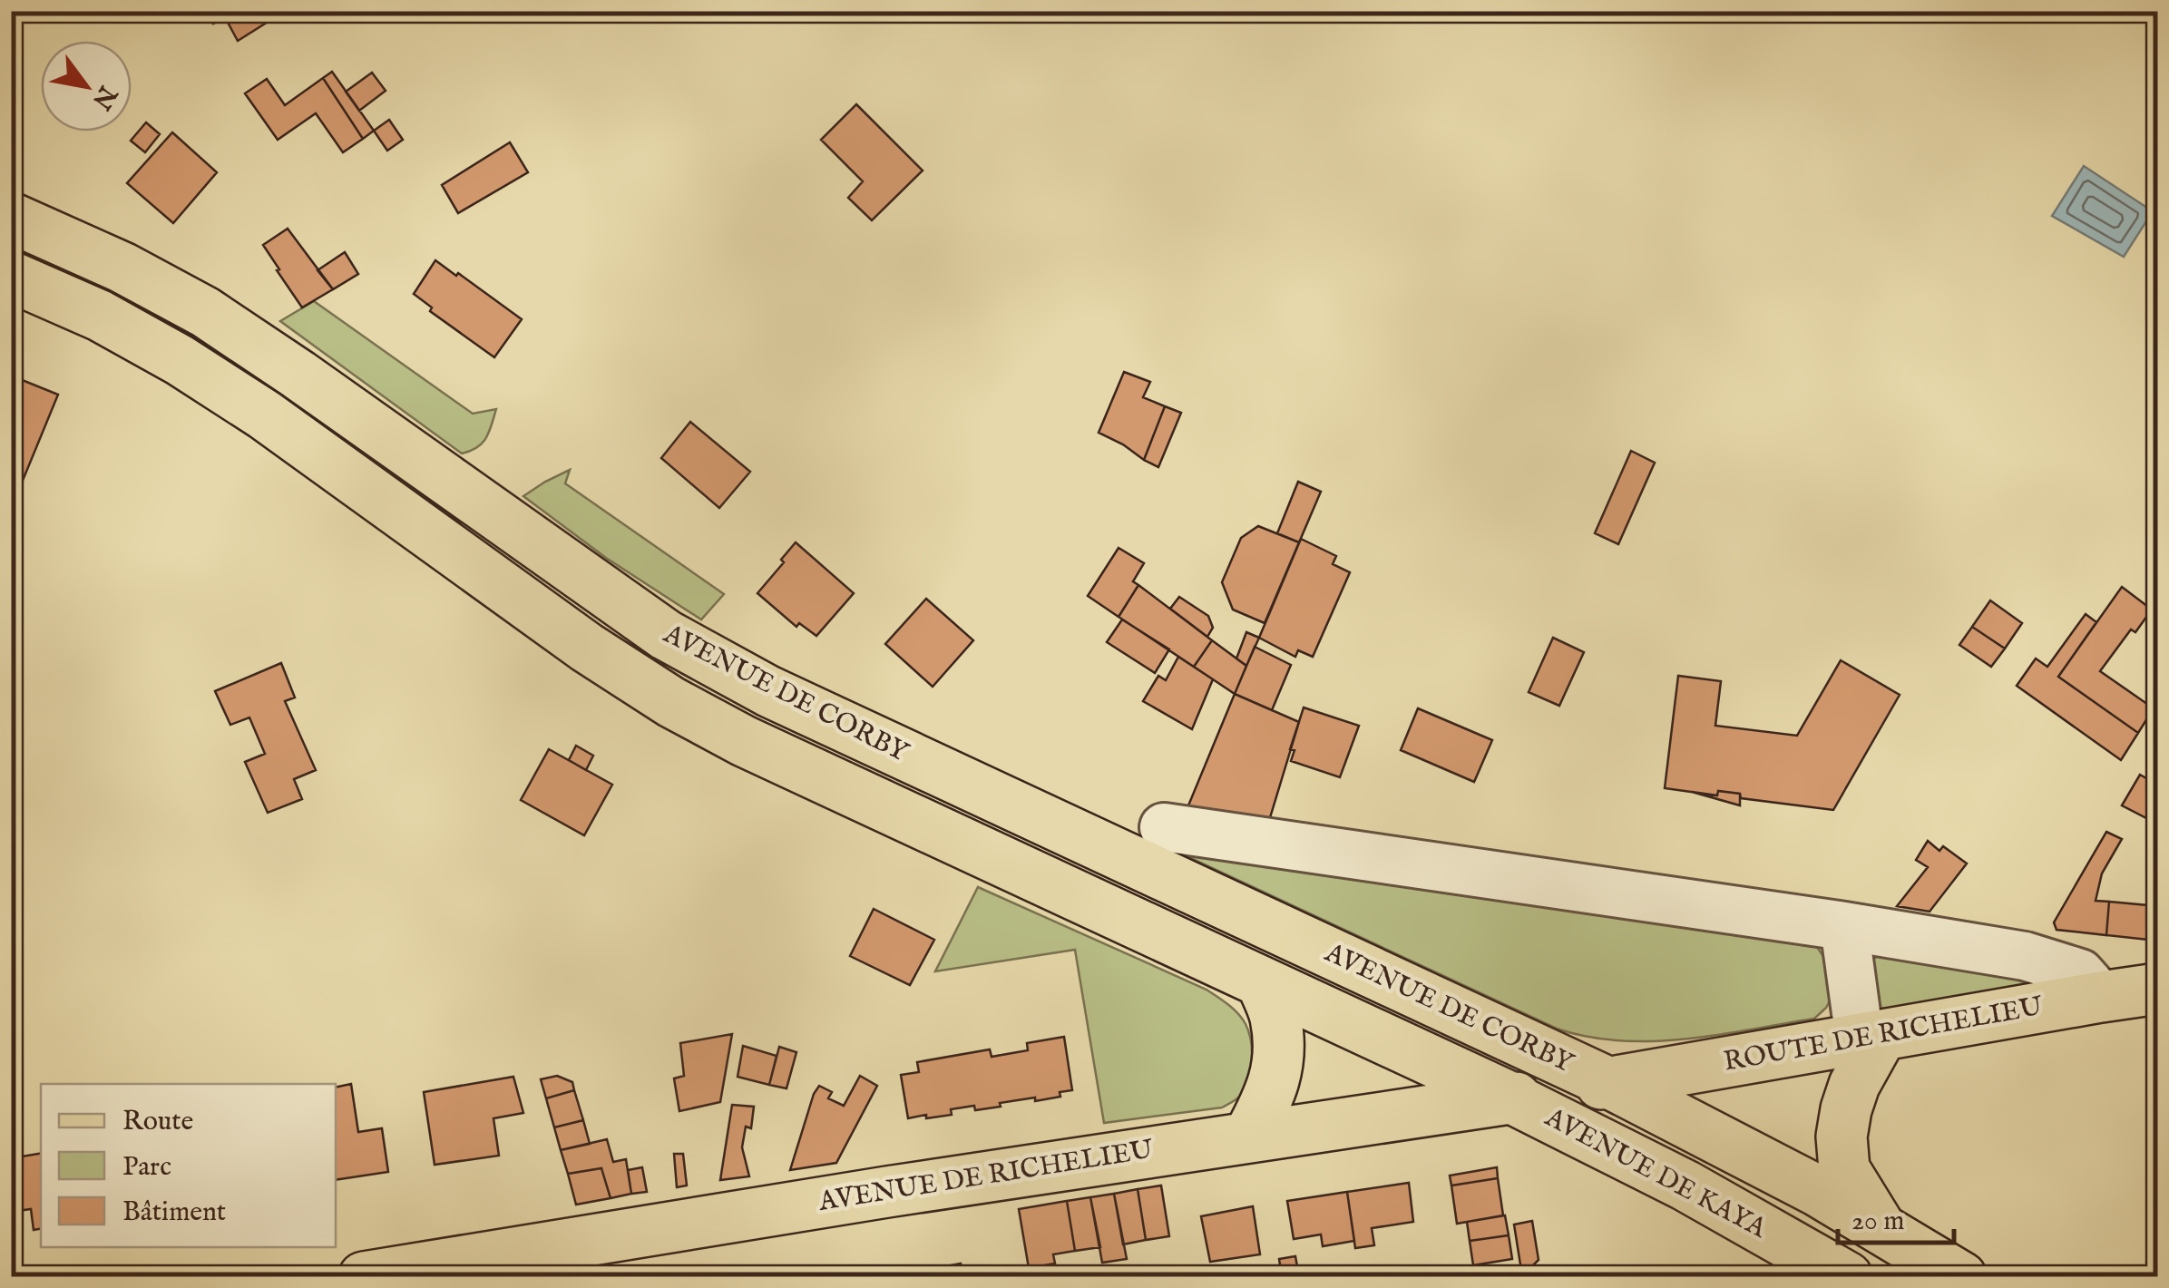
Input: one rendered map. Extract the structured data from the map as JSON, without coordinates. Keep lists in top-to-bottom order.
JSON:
{
  "streets": {
    "main road": [
      "AVENUE DE CORBY",
      "ROUTE DE RICHELIEU",
      "AVENUE DE KAYA",
      "AVENUE DE RICHELIEU"
    ]
  },
  "crossings": [
    ["AVENUE DE CORBY", "ROUTE DE RICHELIEU"],
    ["AVENUE DE CORBY", "AVENUE DE KAYA"],
    ["AVENUE DE CORBY", "AVENUE DE RICHELIEU"],
    ["ROUTE DE RICHELIEU", "AVENUE DE RICHELIEU"],
    ["AVENUE DE KAYA", "AVENUE DE RICHELIEU"]
  ],
  "legend": ["Route", "Parc", "Bâtiment"],
  "scale_bar": "20 m",
  "north": "bottom right"
}
